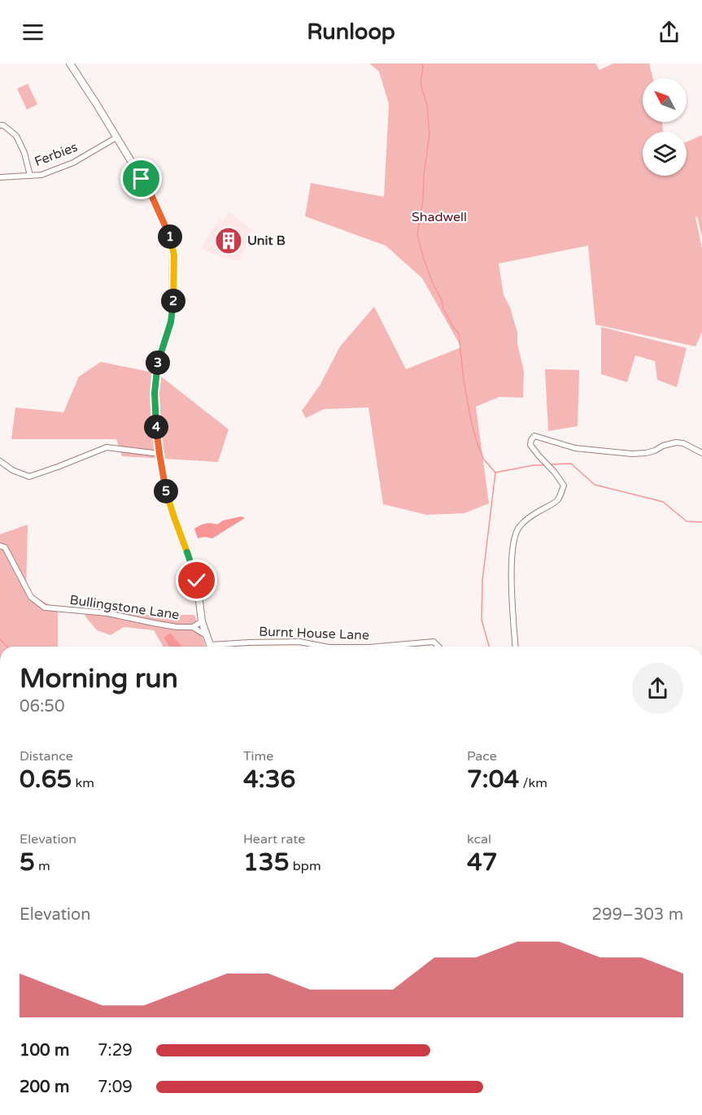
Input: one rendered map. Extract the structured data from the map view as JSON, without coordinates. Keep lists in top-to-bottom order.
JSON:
{
  "streets": {
    "street": ["Ferbies", "Bullingstone Lane", "Burnt House Lane"]
  },
  "parks": ["Shadwell"],
  "places": {
    "building": ["Unit B"]
  },
  "north": "top left",
  "page": {
    "header": "Runloop",
    "pins": [
      "1",
      "2",
      "3",
      "4",
      "5"
    ],
    "heading": ["Morning run", "06:50"],
    "stats": [
      ["Distance", "0.65 km"],
      ["Time", "4:36"],
      ["Pace", "7:04 /km"],
      ["Elevation", "5 m"],
      ["Heart rate", "135 bpm"],
      ["kcal", "47"]
    ],
    "chart": ["Elevation", "299–303 m"],
    "list": [
      {
        "name": "100 m",
        "note": "7:29"
      },
      {
        "name": "200 m",
        "note": "7:09"
      }
    ]
  }
}
